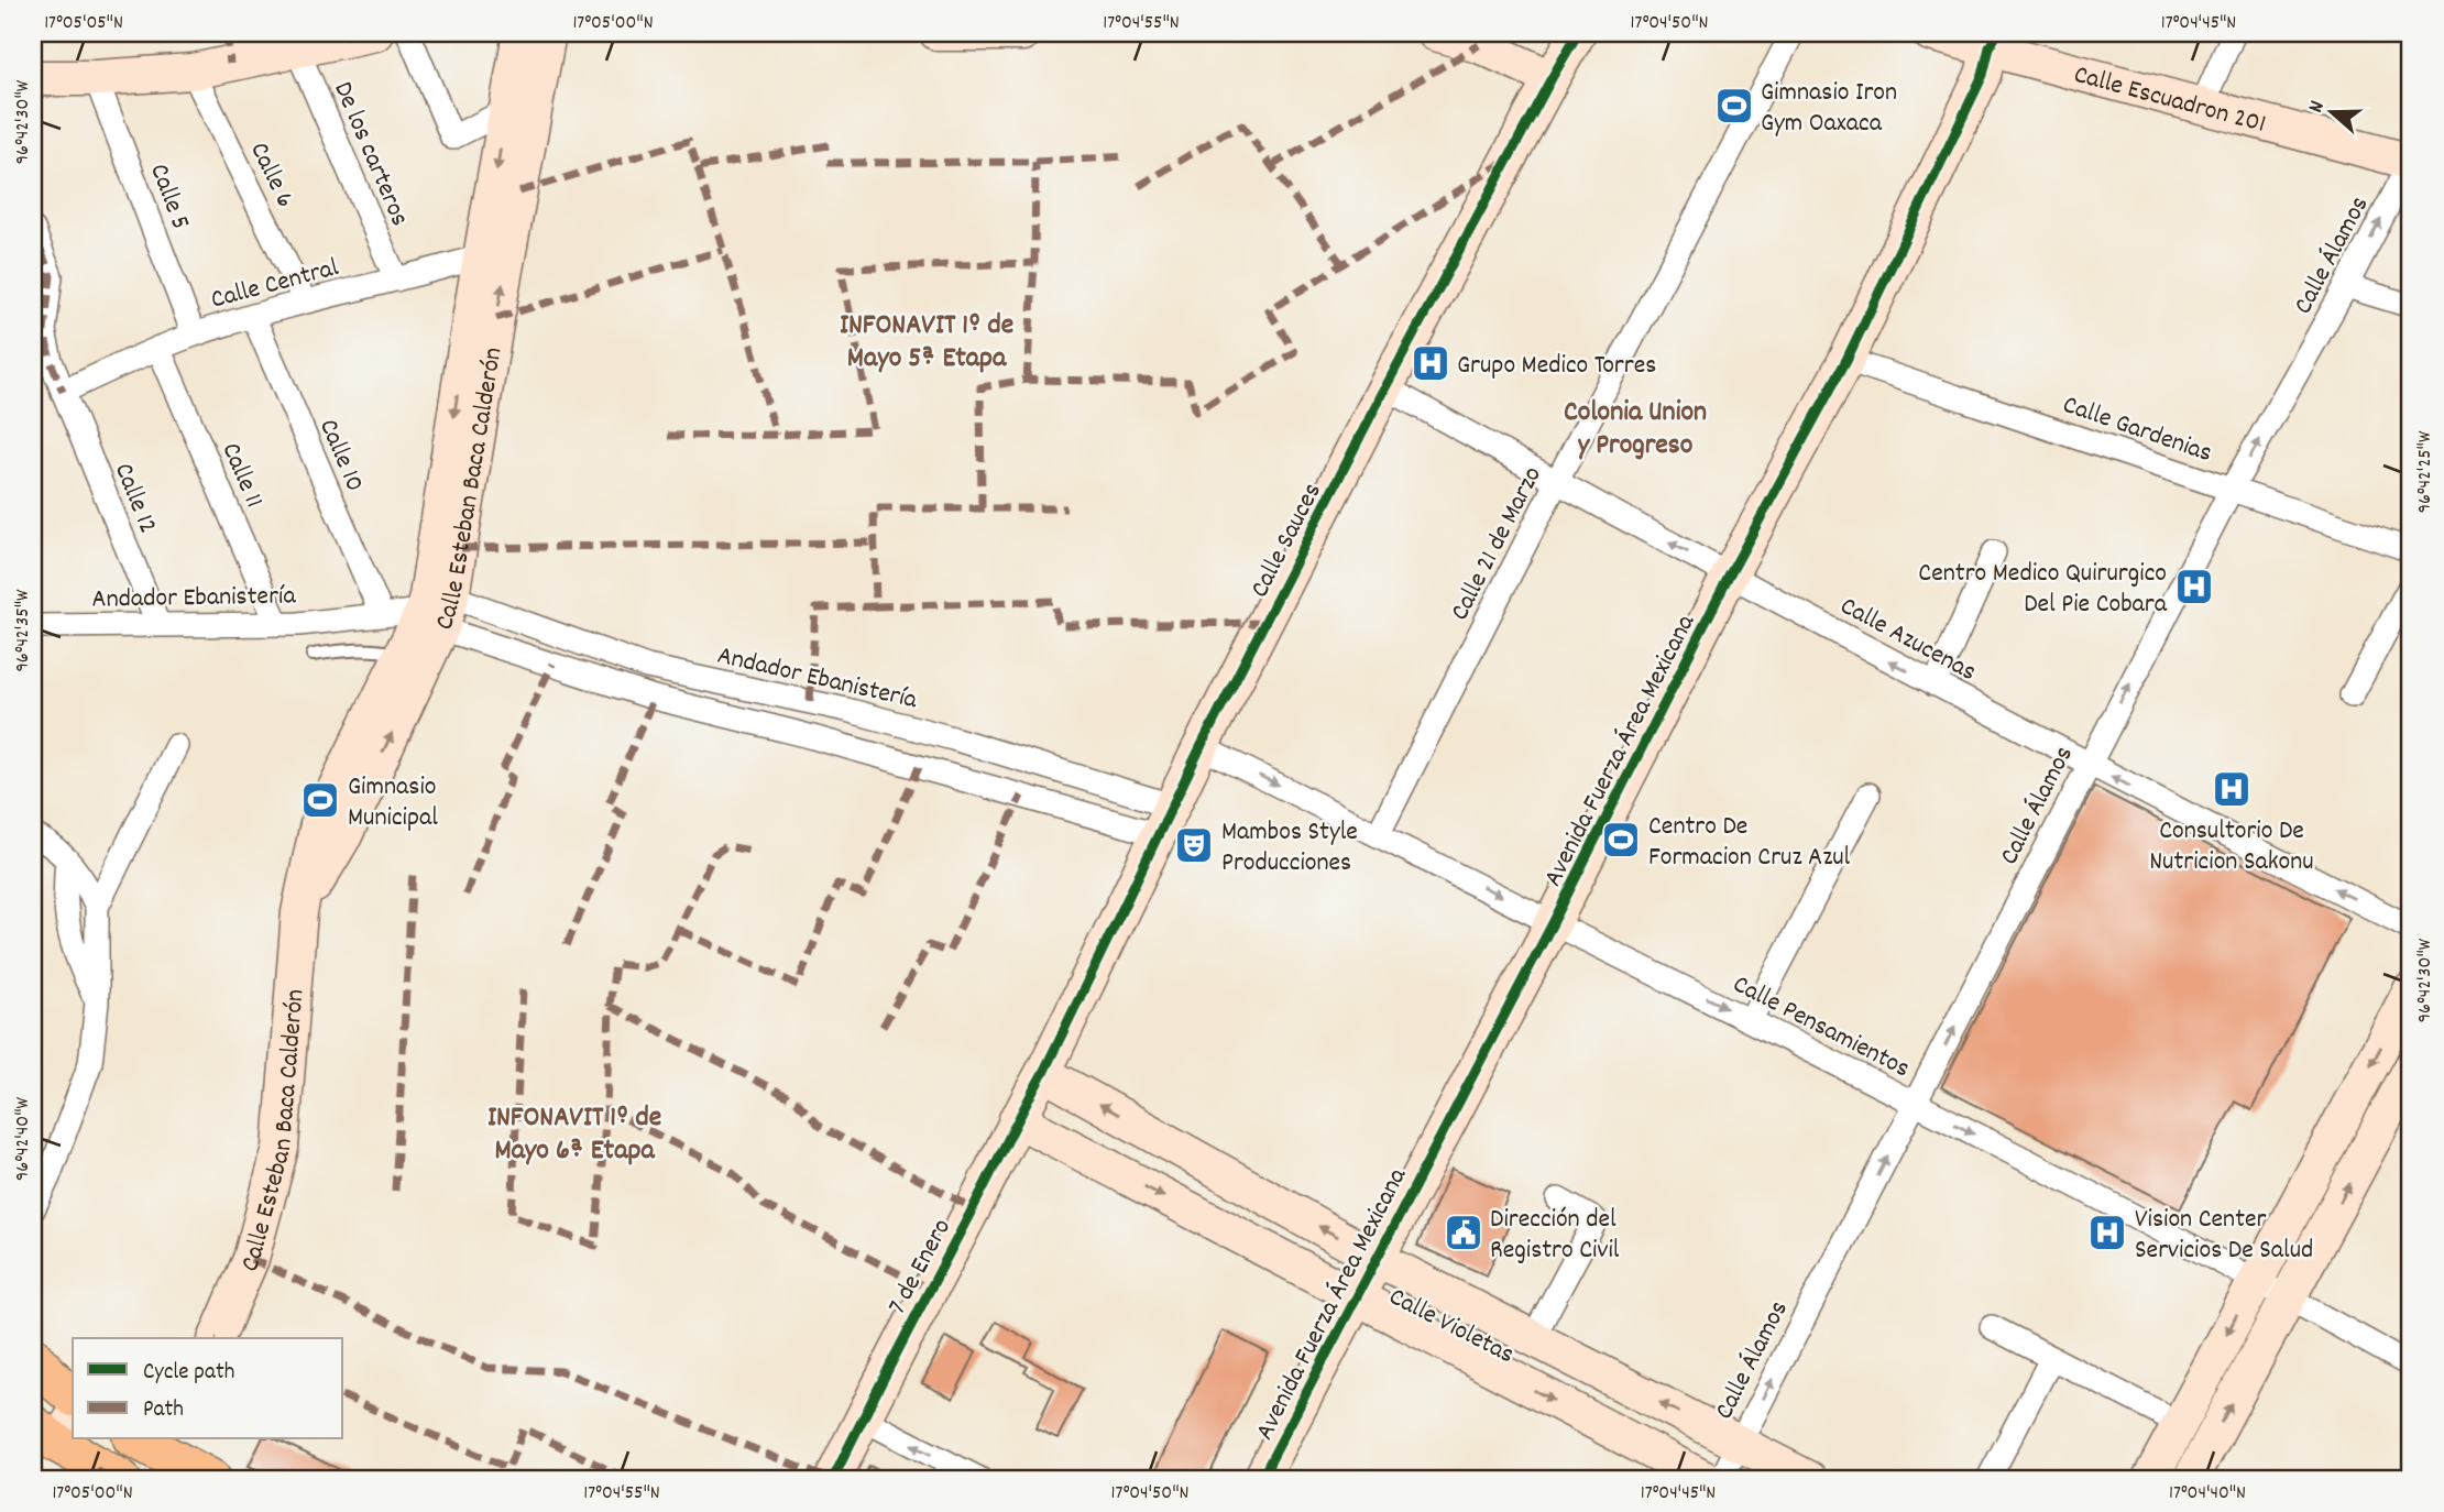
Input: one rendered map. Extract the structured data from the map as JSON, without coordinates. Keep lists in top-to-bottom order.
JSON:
{
  "streets": {
    "street": [
      "Calle Escuadron 201",
      "De los carteros",
      "Calle 6",
      "Calle 5",
      "Calle Álamos",
      "Calle Central",
      "Calle Gardenias",
      "Calle 10",
      "Calle 11",
      "Calle Esteban Baca Calderón",
      "Calle 12",
      "Calle Sauces",
      "Calle 21 de Marzo",
      "Andador Ebanistería",
      "Calle Azucenas",
      "Avenida Fuerza Área Mexicana",
      "Calle Pensamientos",
      "7 de Enero",
      "Calle Violetas"
    ]
  },
  "crossings": [
    ["Calle Escuadron 201", "Calle Álamos"],
    ["Calle Escuadron 201", "Avenida Fuerza Área Mexicana"],
    ["De los carteros", "Calle Central"],
    ["Calle 6", "Calle Central"],
    ["Calle 5", "Calle Central"],
    ["Calle Álamos", "Calle Gardenias"],
    ["Calle Álamos", "Calle Azucenas"],
    ["Calle Álamos", "Calle Pensamientos"],
    ["Calle Álamos", "Calle Violetas"],
    ["Calle Central", "Calle 10"],
    ["Calle Central", "Calle 11"],
    ["Calle Central", "Calle Esteban Baca Calderón"],
    ["Calle Central", "Calle 12"],
    ["Calle Gardenias", "Avenida Fuerza Área Mexicana"],
    ["Calle 10", "Andador Ebanistería"],
    ["Calle 11", "Andador Ebanistería"],
    ["Calle Esteban Baca Calderón", "Andador Ebanistería"],
    ["Calle 12", "Andador Ebanistería"],
    ["Calle Sauces", "Andador Ebanistería"],
    ["Calle Sauces", "Calle Azucenas"],
    ["Calle Sauces", "Calle Pensamientos"],
    ["Calle Sauces", "7 de Enero"],
    ["Calle Sauces", "Calle Violetas"],
    ["Calle 21 de Marzo", "Calle Azucenas"],
    ["Calle 21 de Marzo", "Calle Pensamientos"],
    ["Calle Azucenas", "Avenida Fuerza Área Mexicana"],
    ["Avenida Fuerza Área Mexicana", "Calle Pensamientos"],
    ["Avenida Fuerza Área Mexicana", "Calle Violetas"],
    ["7 de Enero", "Calle Violetas"]
  ],
  "one_way": ["Calle Azucenas", "Calle Pensamientos"],
  "districts": ["INFONAVIT 1º de Mayo 5ª Etapa", "Colonia Union y Progreso", "INFONAVIT 1º de Mayo 6ª Etapa"],
  "places": {
    "sports": ["Gimnasio Iron Gym Oaxaca", "Gimnasio Municipal", "Centro De Formacion Cruz Azul"],
    "hospital": [
      "Grupo Medico Torres",
      "Centro Medico Quirurgico Del Pie Cobara",
      "Consultorio De Nutricion Sakonu",
      "Vision Center Servicios De Salud"
    ],
    "theatre": ["Mambos Style Producciones"],
    "public building": ["Dirección del Registro Civil"]
  },
  "legend": ["Cycle path", "Path"],
  "north": "left",
  "coordinates": [
    "17°05'05\"N",
    "17°05'00\"N",
    "17°04'55\"N",
    "17°04'50\"N",
    "17°04'45\"N",
    "96°42'30\"W",
    "96°42'25\"W",
    "96°42'35\"W",
    "96°42'40\"W",
    "17°04'40\"N"
  ]
}
